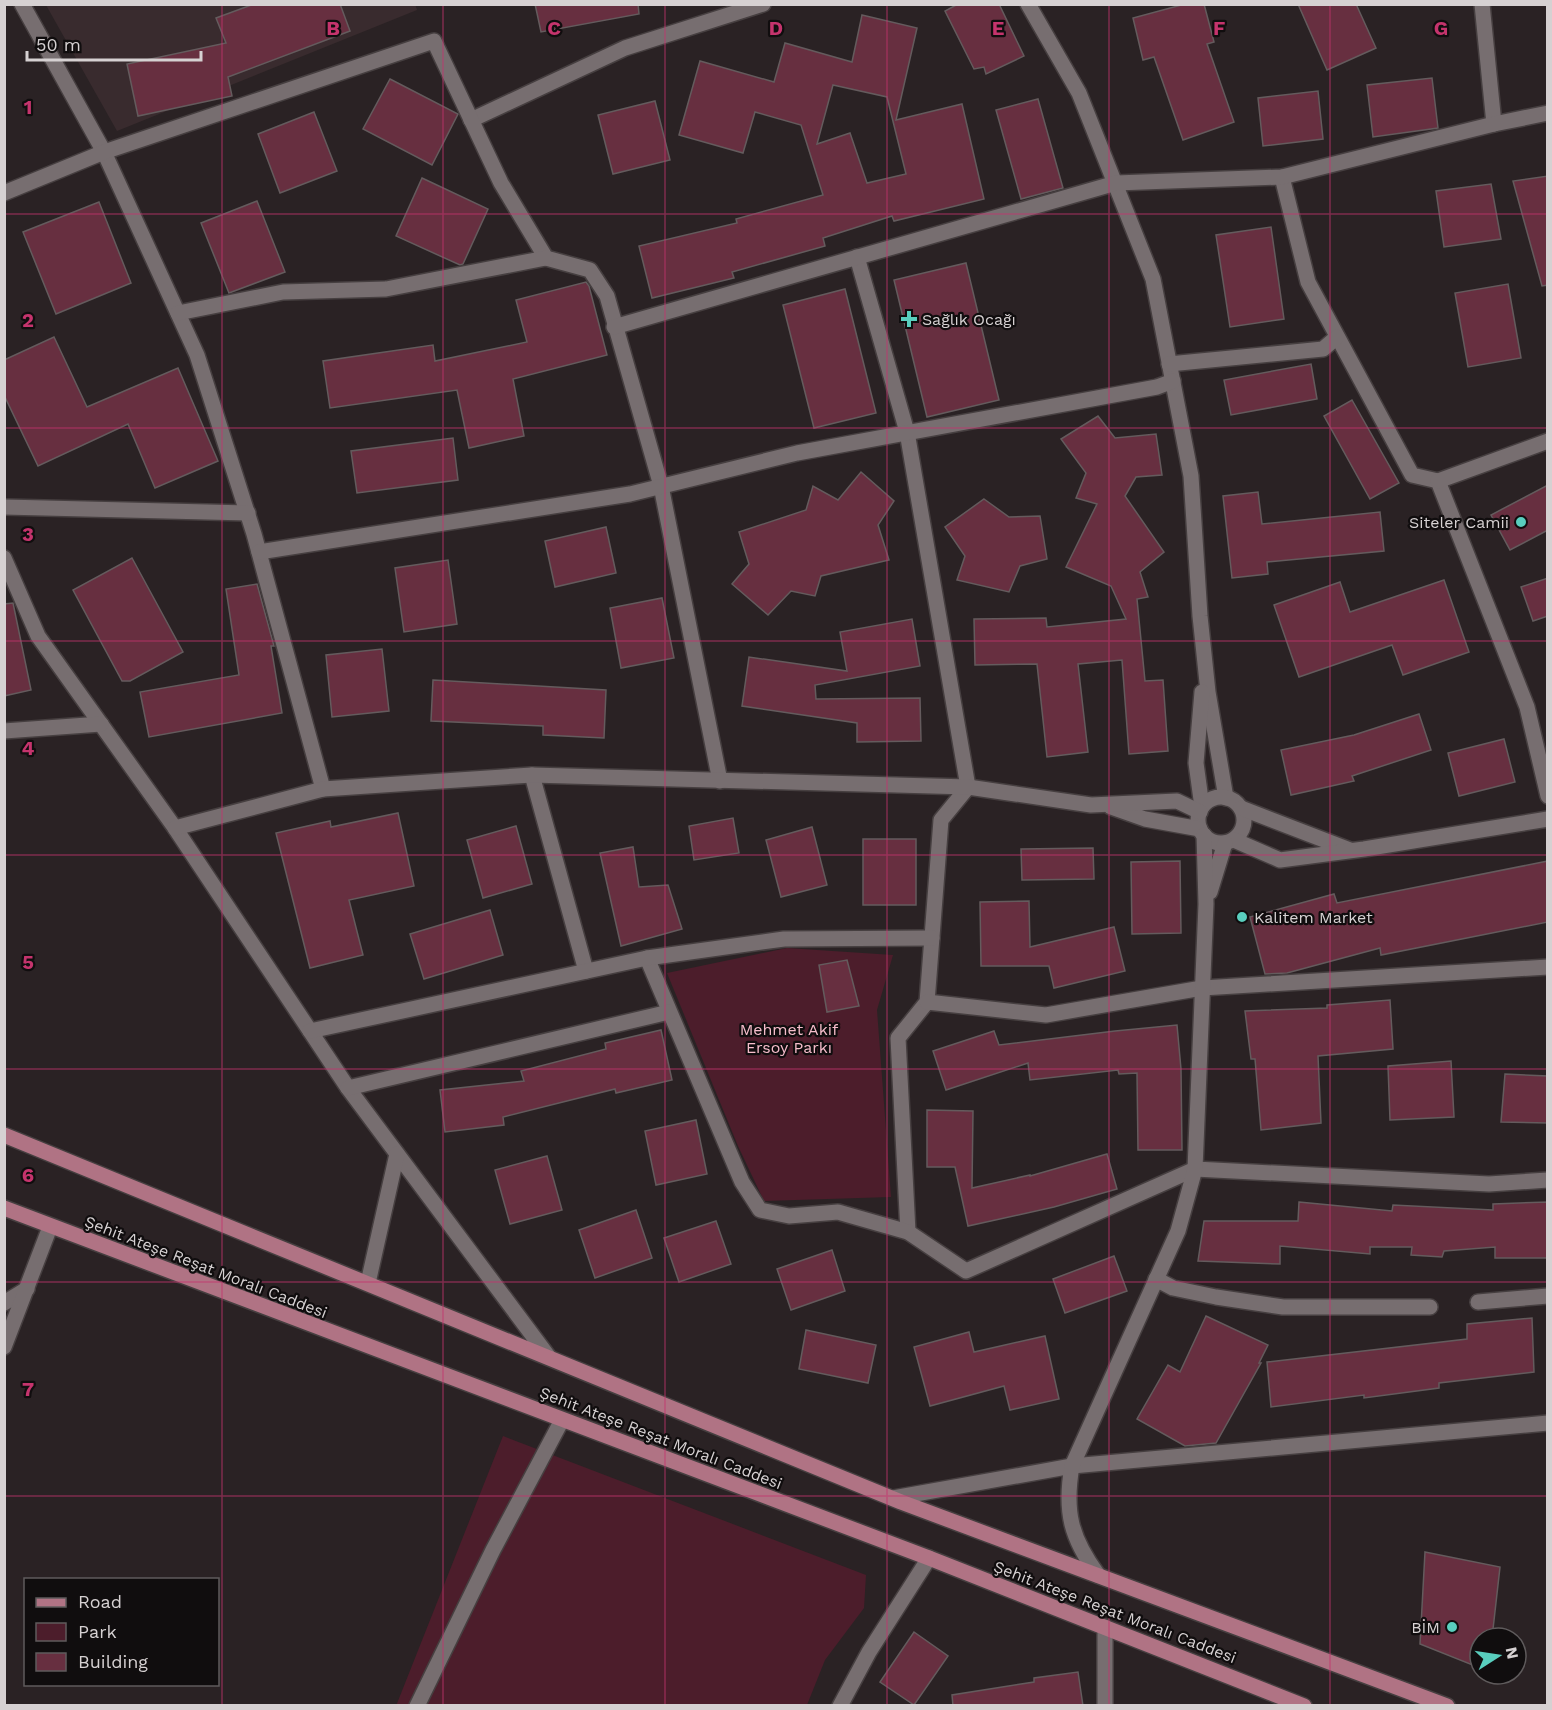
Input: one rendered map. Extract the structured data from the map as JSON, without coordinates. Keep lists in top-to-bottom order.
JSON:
{
  "streets": {
    "main road": ["Şehit Ateşe Reşat Moralı Caddesi"]
  },
  "parks": ["Mehmet Akif Ersoy Parkı"],
  "places": {
    "health": ["Sağlık Ocağı"],
    "other": ["Siteler Camii", "Kalitem Market", "BİM"]
  },
  "legend": ["Road", "Park", "Building"],
  "scale_bar": "50 m",
  "north": "right",
  "grid": {
    "columns": [
      "B",
      "C",
      "D",
      "E",
      "F",
      "G"
    ],
    "rows": [
      "1",
      "2",
      "3",
      "4",
      "5",
      "6",
      "7"
    ]
  }
}
